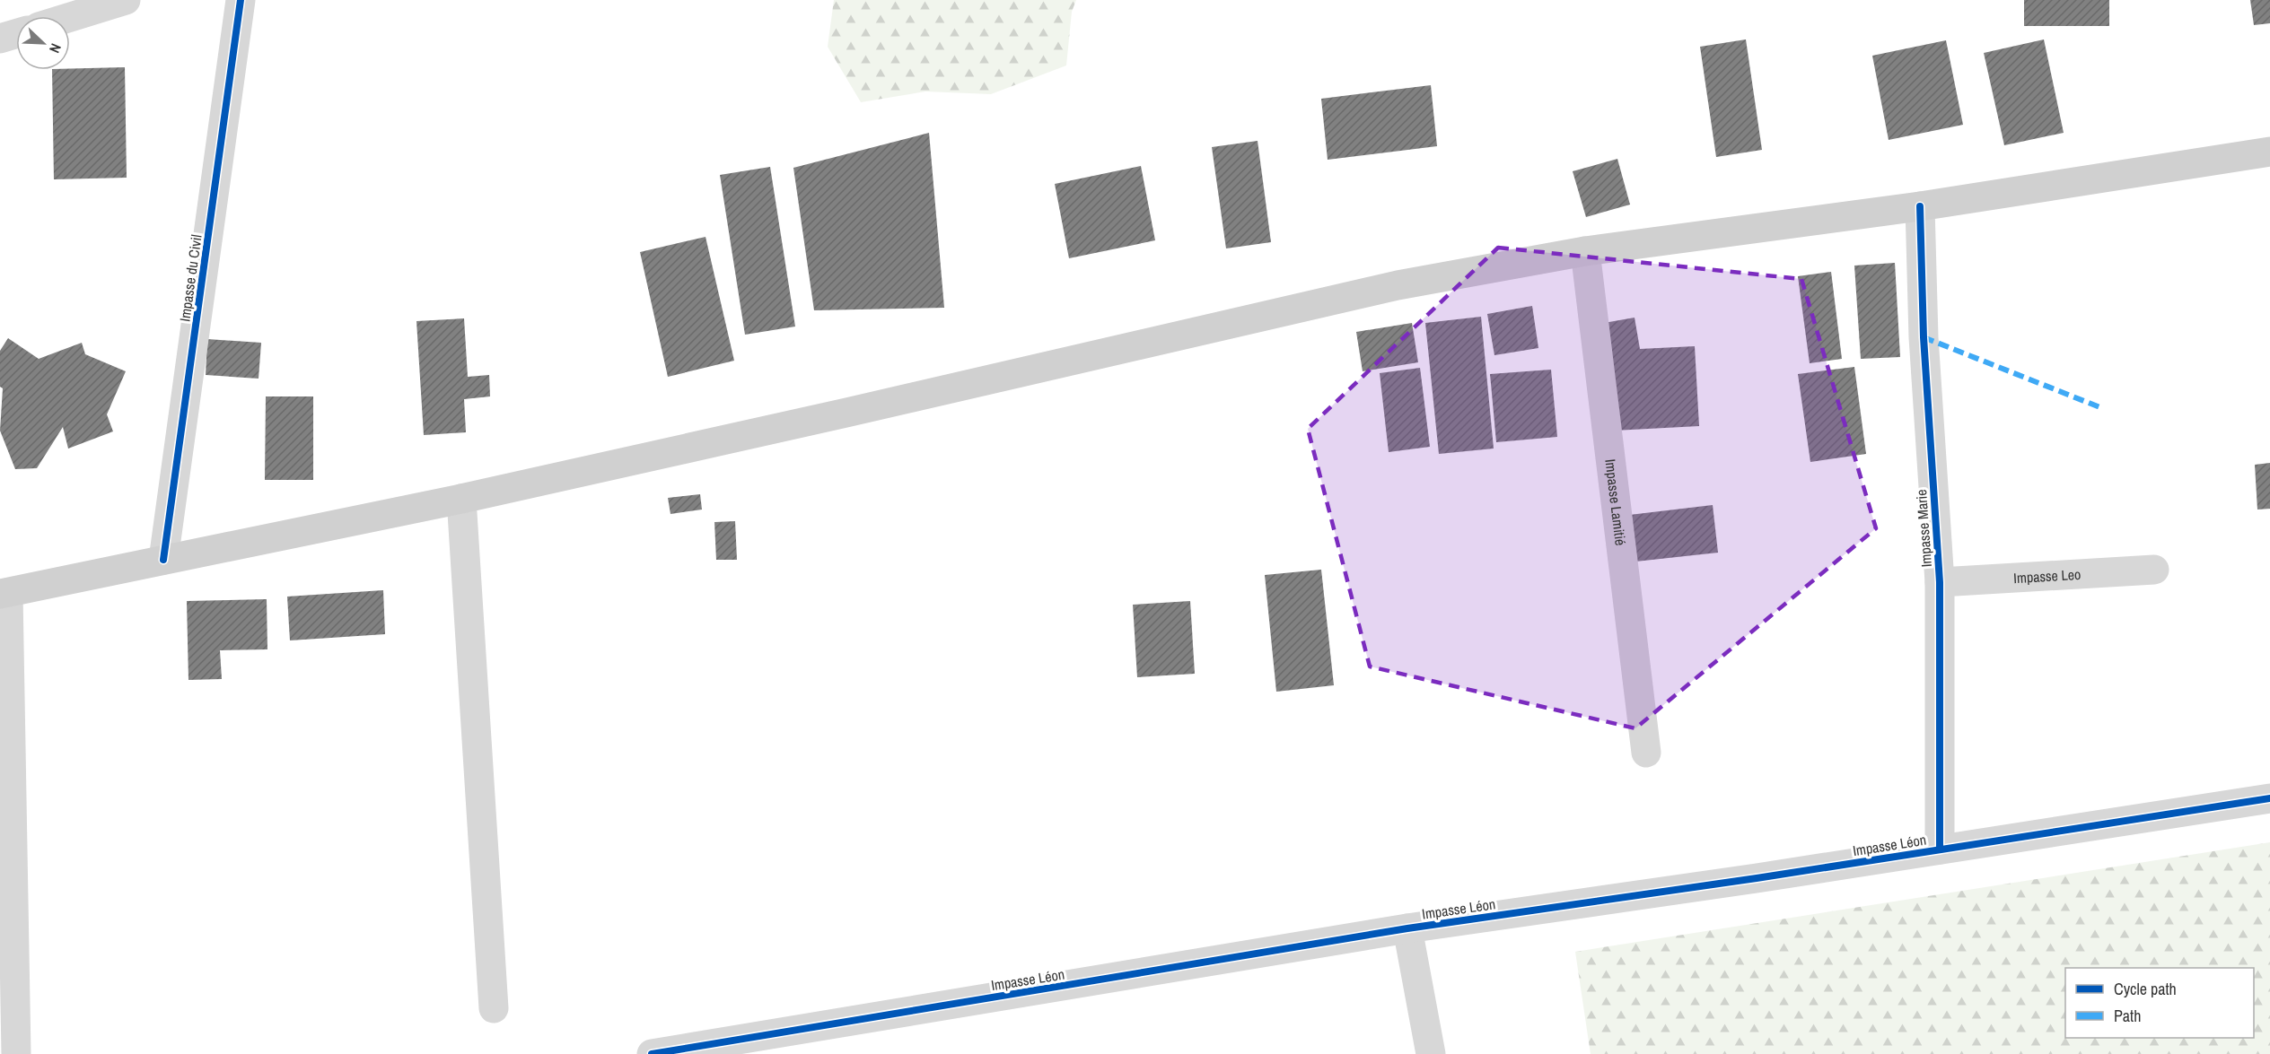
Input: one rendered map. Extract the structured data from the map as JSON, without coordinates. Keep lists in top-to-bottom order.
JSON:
{
  "streets": {
    "street": [
      "Impasse du Civil",
      "Impasse Lamitié",
      "Impasse Marie",
      "Impasse Leo",
      "Impasse Léon"
    ]
  },
  "crossings": [
    ["Impasse Marie", "Impasse Leo"],
    ["Impasse Marie", "Impasse Léon"]
  ],
  "legend": ["Cycle path", "Path"],
  "north": "bottom right"
}
